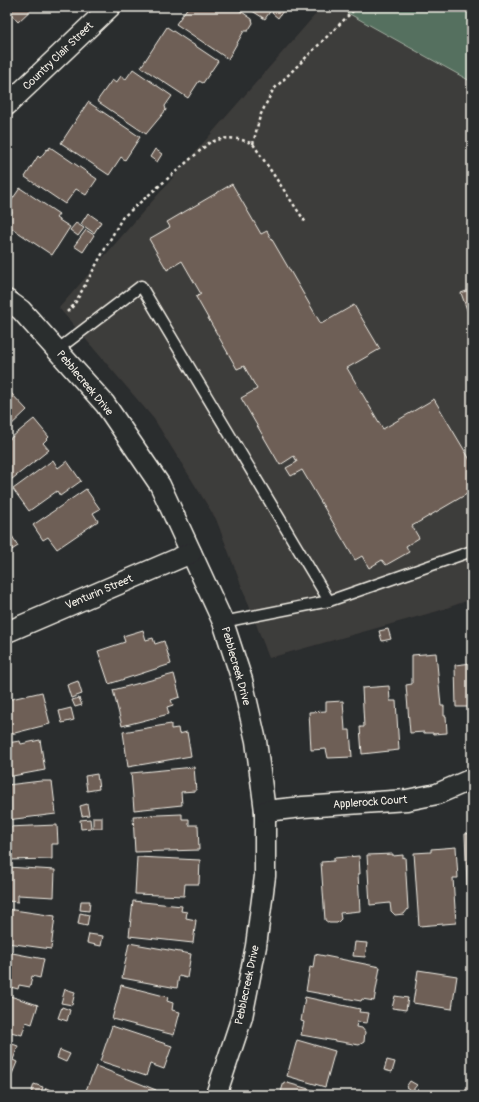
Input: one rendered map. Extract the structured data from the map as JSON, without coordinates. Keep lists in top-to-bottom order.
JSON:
{
  "streets": {
    "street": [
      "Country Clair Street",
      "Pebblecreek Drive",
      "Venturin Street",
      "Applerock Court"
    ]
  },
  "crossings": [
    ["Pebblecreek Drive", "Venturin Street"],
    ["Pebblecreek Drive", "Applerock Court"]
  ]
}
